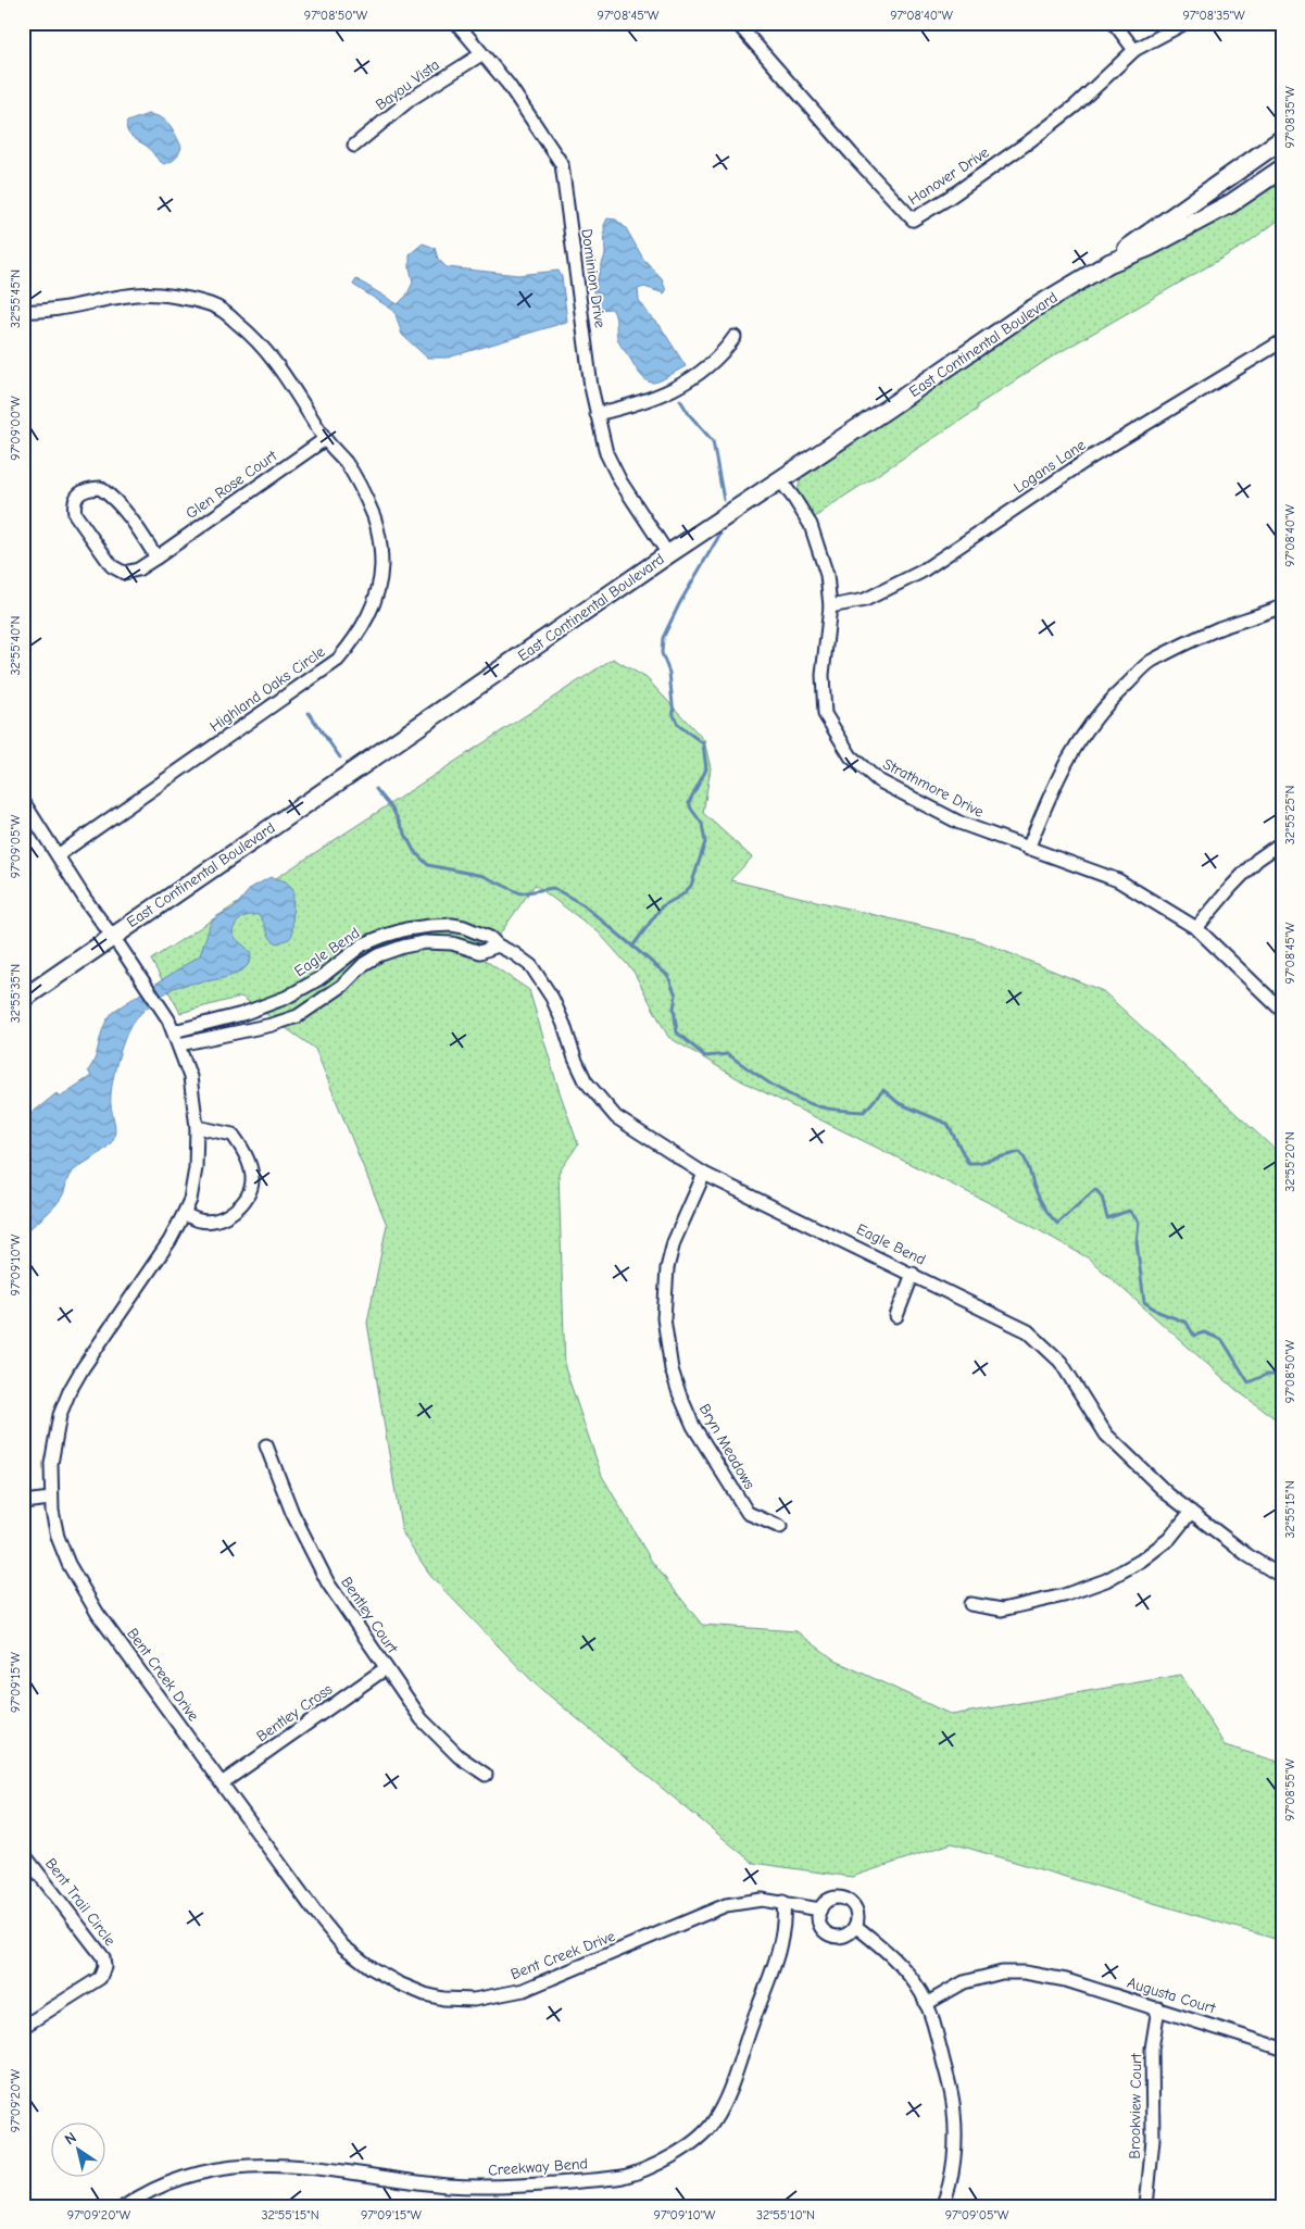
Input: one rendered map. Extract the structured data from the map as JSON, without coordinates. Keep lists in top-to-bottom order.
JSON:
{
  "streets": {
    "main road": ["East Continental Boulevard"],
    "street": [
      "Bayou Vista",
      "Hanover Drive",
      "Dominion Drive",
      "Logans Lane",
      "Glen Rose Court",
      "Highland Oaks Circle",
      "Strathmore Drive",
      "Eagle Bend",
      "Bryn Meadows",
      "Bentley Court",
      "Bent Creek Drive",
      "Bentley Cross",
      "Bent Trail Circle",
      "Augusta Court",
      "Brookview Court",
      "Creekway Bend"
    ]
  },
  "crossings": [
    ["Bayou Vista", "Dominion Drive"],
    ["Dominion Drive", "East Continental Boulevard"],
    ["East Continental Boulevard", "Strathmore Drive"],
    ["East Continental Boulevard", "Bent Creek Drive"],
    ["Logans Lane", "Strathmore Drive"],
    ["Glen Rose Court", "Highland Oaks Circle"],
    ["Highland Oaks Circle", "Bent Creek Drive"],
    ["Eagle Bend", "Bryn Meadows"],
    ["Eagle Bend", "Bent Creek Drive"],
    ["Bentley Court", "Bentley Cross"],
    ["Bent Creek Drive", "Bentley Cross"],
    ["Bent Creek Drive", "Creekway Bend"],
    ["Augusta Court", "Brookview Court"]
  ],
  "north": "top left",
  "coordinates": [
    "97°08'50\"W",
    "97°08'45\"W",
    "97°08'40\"W",
    "97°08'35\"W",
    "32°55'45\"N",
    "97°09'00\"W",
    "32°55'40\"N",
    "32°55'25\"N",
    "97°09'05\"W",
    "32°55'35\"N",
    "32°55'20\"N",
    "97°09'10\"W",
    "32°55'15\"N",
    "97°09'15\"W",
    "97°08'55\"W",
    "97°09'20\"W",
    "32°55'10\"N"
  ]
}
